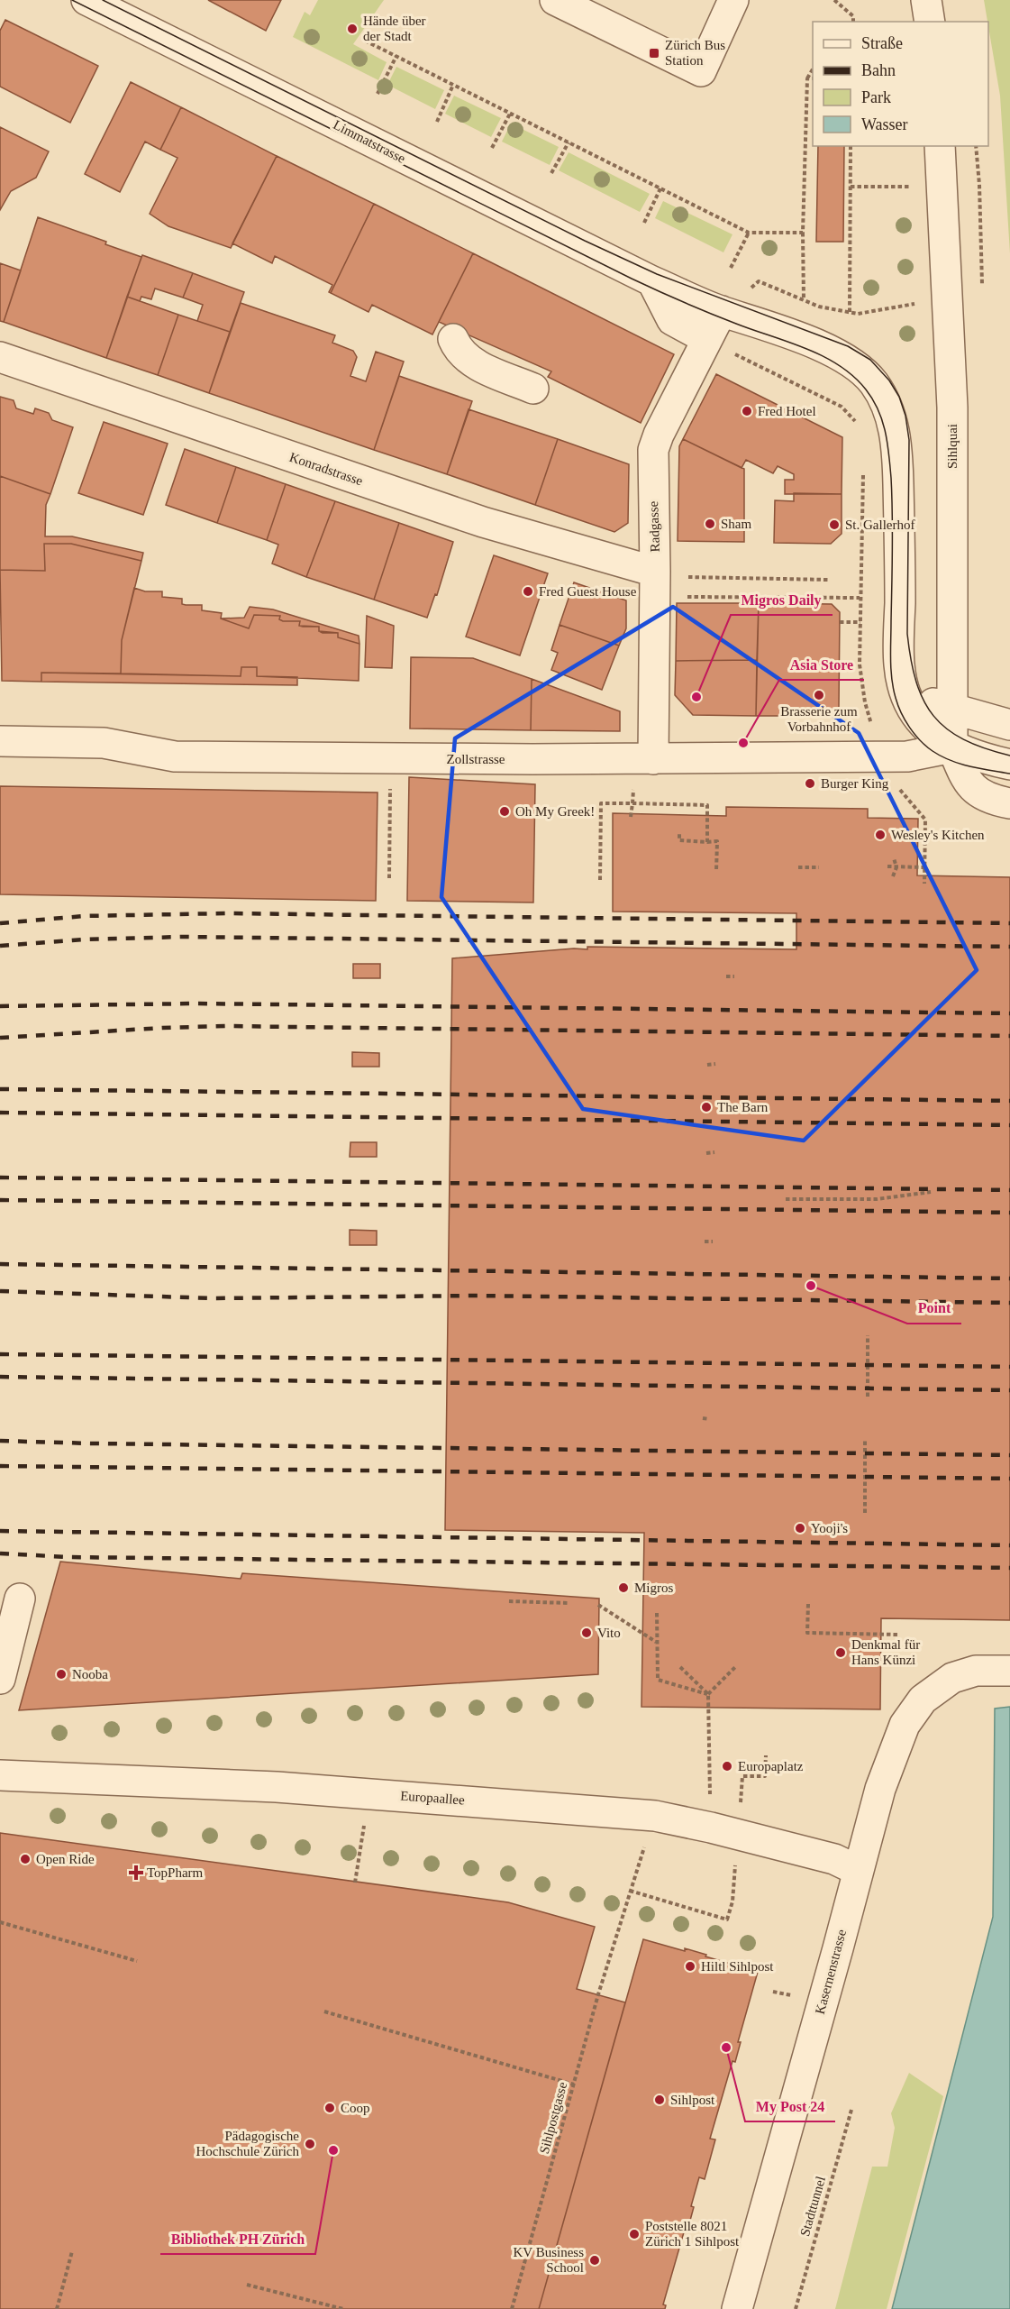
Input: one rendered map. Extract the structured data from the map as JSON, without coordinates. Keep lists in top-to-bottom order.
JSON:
{
  "streets": {
    "street": [
      "Limmatstrasse",
      "Sihlquai",
      "Konradstrasse",
      "Radgasse",
      "Zollstrasse",
      "Europaallee",
      "Kasernenstrasse"
    ],
    "path": ["Sihlpostgasse", "Stadttunnel"]
  },
  "crossings": [
    ["Limmatstrasse", "Sihlquai"],
    ["Limmatstrasse", "Radgasse"],
    ["Limmatstrasse", "Zollstrasse"],
    ["Sihlquai", "Zollstrasse"],
    ["Konradstrasse", "Radgasse"],
    ["Radgasse", "Zollstrasse"],
    ["Europaallee", "Kasernenstrasse"]
  ],
  "places": {
    "other": [
      "Hände über der Stadt",
      "Fred Hotel",
      "Sham",
      "St. Gallerhof",
      "Fred Guest House",
      "Brasserie zum Vorbahnhof",
      "Migros Daily",
      "Asia Store",
      "Burger King",
      "Oh My Greek!",
      "Wesley's Kitchen",
      "The Barn",
      "Point",
      "Yooji's",
      "Migros",
      "Vito",
      "Denkmal für Hans Künzi",
      "Nooba",
      "Europaplatz",
      "Open Ride",
      "Hiltl Sihlpost",
      "My Post 24",
      "Sihlpost",
      "Coop",
      "Pädagogische Hochschule Zürich",
      "Bibliothek PH Zürich",
      "Poststelle 8021 Zürich 1 Sihlpost",
      "KV Business School"
    ],
    "transit": ["Zürich Bus Station"],
    "health": ["TopPharm"]
  },
  "legend": [
    "Straße",
    "Bahn",
    "Park",
    "Wasser"
  ]
}
